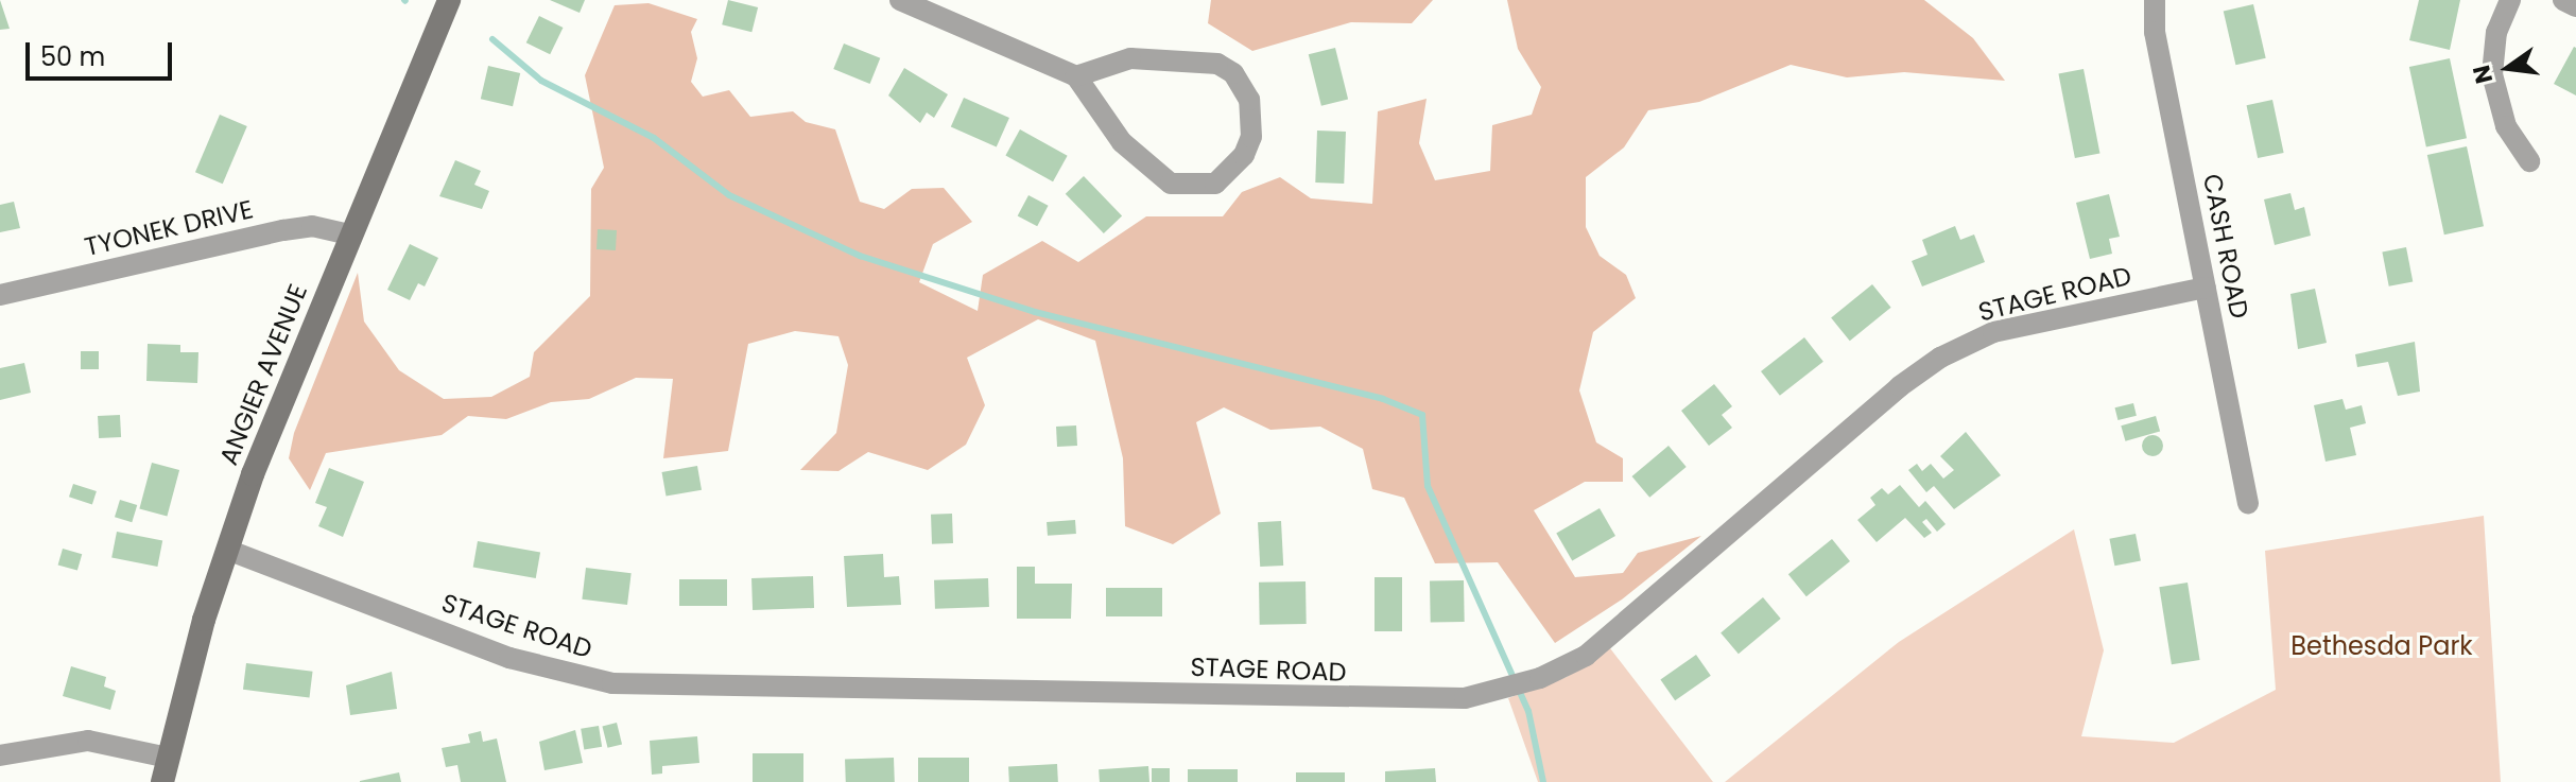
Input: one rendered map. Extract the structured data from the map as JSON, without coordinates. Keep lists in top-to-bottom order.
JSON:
{
  "streets": {
    "main road": ["ANGIER AVENUE"],
    "street": ["TYONEK DRIVE", "CASH ROAD", "STAGE ROAD"]
  },
  "crossings": [
    ["TYONEK DRIVE", "ANGIER AVENUE"],
    ["CASH ROAD", "STAGE ROAD"],
    ["STAGE ROAD", "ANGIER AVENUE"]
  ],
  "parks": ["Bethesda Park"],
  "scale_bar": "50 m",
  "north": "left"
}
